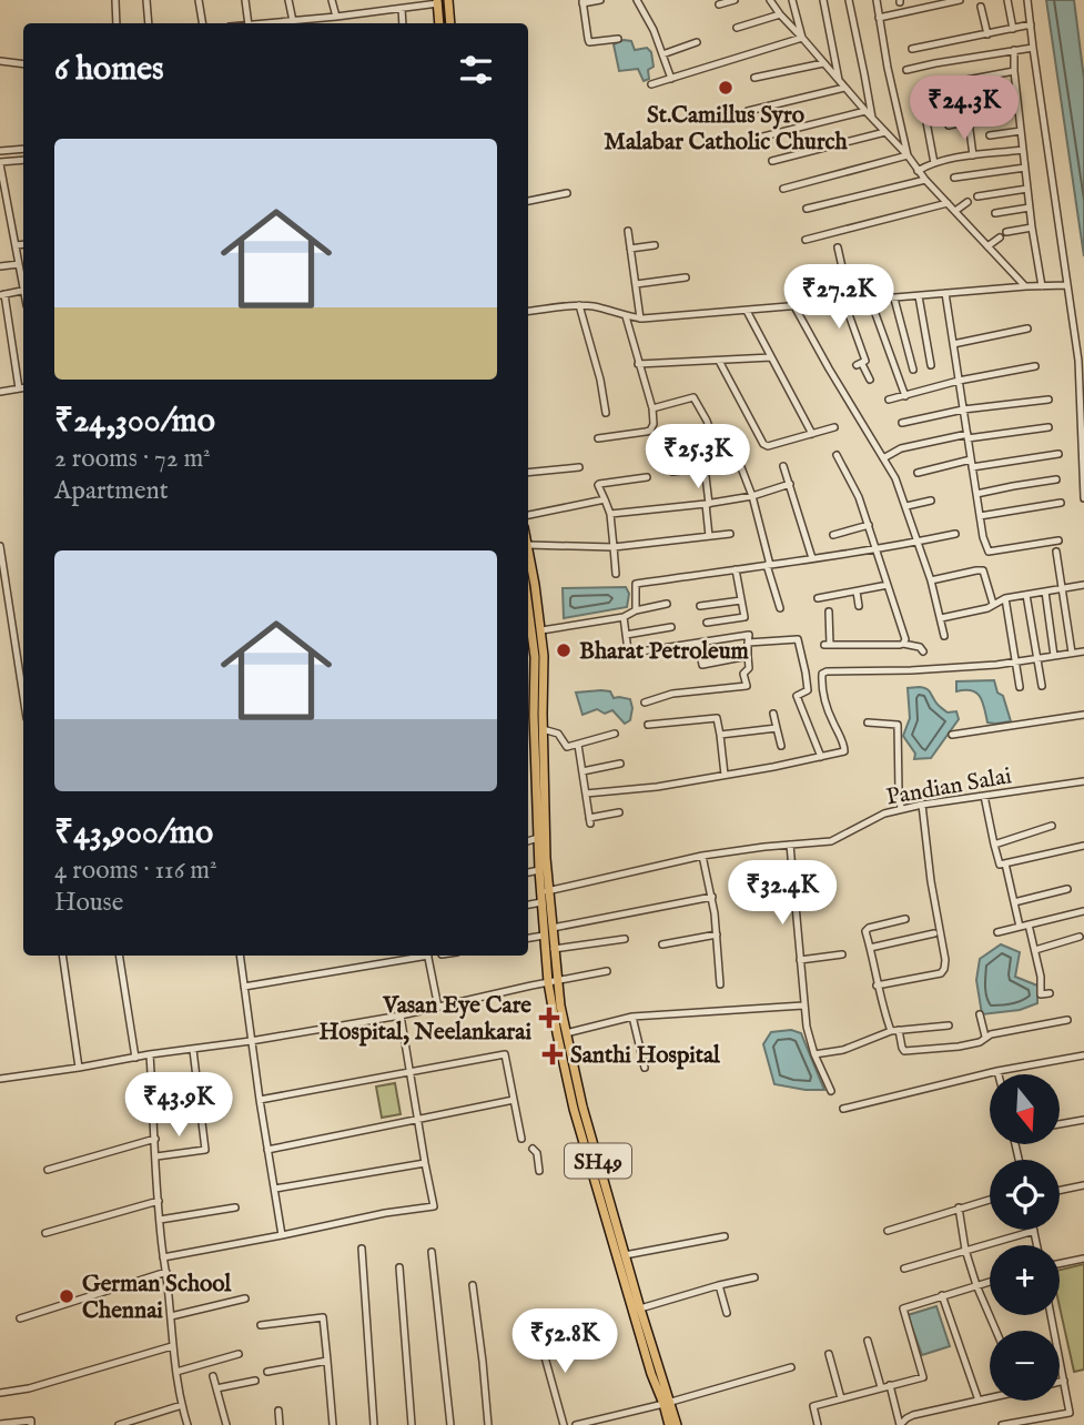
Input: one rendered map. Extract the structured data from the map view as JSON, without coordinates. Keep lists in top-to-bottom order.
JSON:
{
  "streets": {
    "main road": ["SH49"],
    "street": ["Pandian Salai"]
  },
  "crossings": [
    ["Pandian Salai", "SH49"]
  ],
  "places": {
    "other": ["St.Camillus Syro Malabar Catholic Church", "Bharat Petroleum", "German School Chennai"],
    "health": ["Vasan Eye Care Hospital, Neelankarai", "Santhi Hospital"]
  },
  "north": "bottom",
  "page": {
    "heading": "6 homes",
    "price": [
      "₹24.3K",
      "₹27.2K",
      "₹25.3K",
      "₹32.4K",
      "₹43.9K",
      "₹52.8K"
    ],
    "list": [
      {
        "name": "₹24,300/mo",
        "note": "2 rooms · 72 m² · Apartment"
      },
      {
        "name": "₹43,900/mo",
        "note": "4 rooms · 116 m² · House"
      }
    ],
    "map_buttons": ["+", "−"]
  }
}
